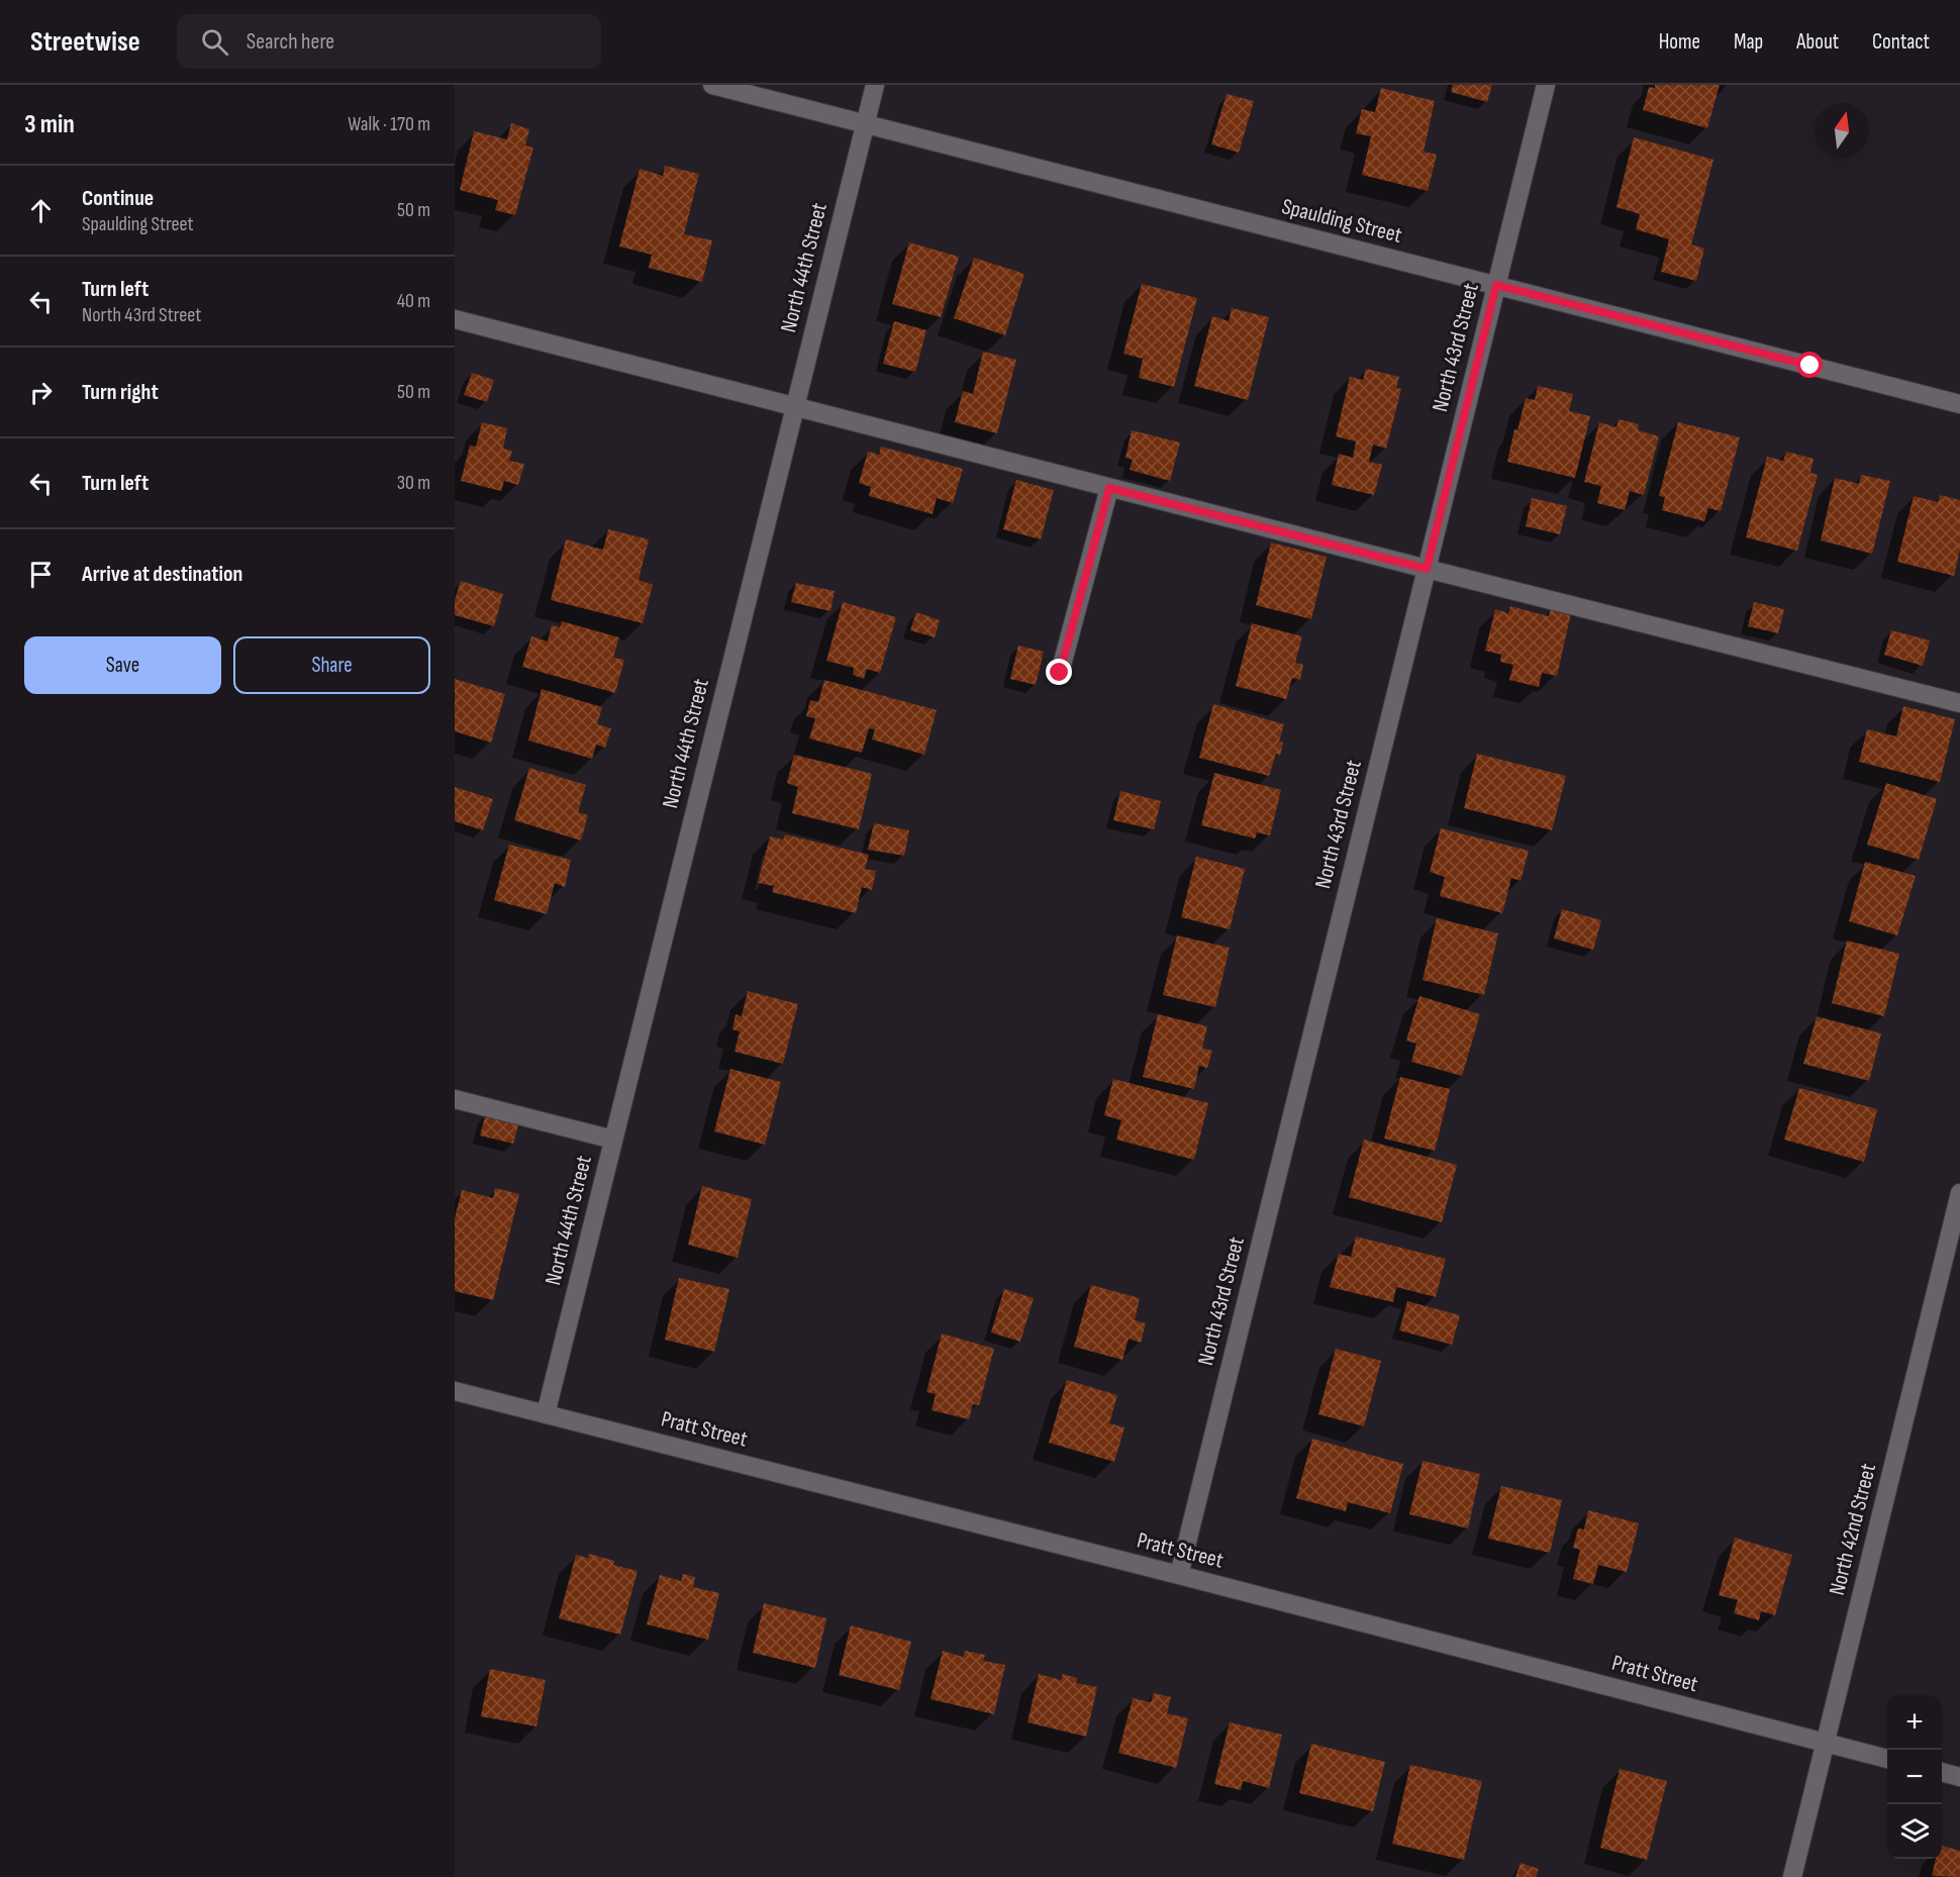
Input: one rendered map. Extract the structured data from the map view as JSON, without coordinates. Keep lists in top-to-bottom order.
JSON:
{
  "streets": {
    "street": [
      "Spaulding Street",
      "North 44th Street",
      "North 43rd Street",
      "Pratt Street",
      "North 42nd Street"
    ]
  },
  "crossings": [
    ["Spaulding Street", "North 44th Street"],
    ["Spaulding Street", "North 43rd Street"],
    ["North 44th Street", "Pratt Street"],
    ["North 43rd Street", "Pratt Street"],
    ["Pratt Street", "North 42nd Street"]
  ],
  "north": "top",
  "page": {
    "header": "Streetwise",
    "search": "Search here",
    "nav": [
      "Home",
      "Map",
      "About",
      "Contact"
    ],
    "heading": ["3 min", "Walk · 170 m"],
    "list": [
      ["Continue", "Spaulding Street", "50 m"],
      ["Turn left", "North 43rd Street", "40 m"],
      ["Turn right", "50 m"],
      ["Turn left", "30 m"],
      "Arrive at destination"
    ],
    "buttons": ["Save", "Share"],
    "map_buttons": ["+", "−"]
  }
}
